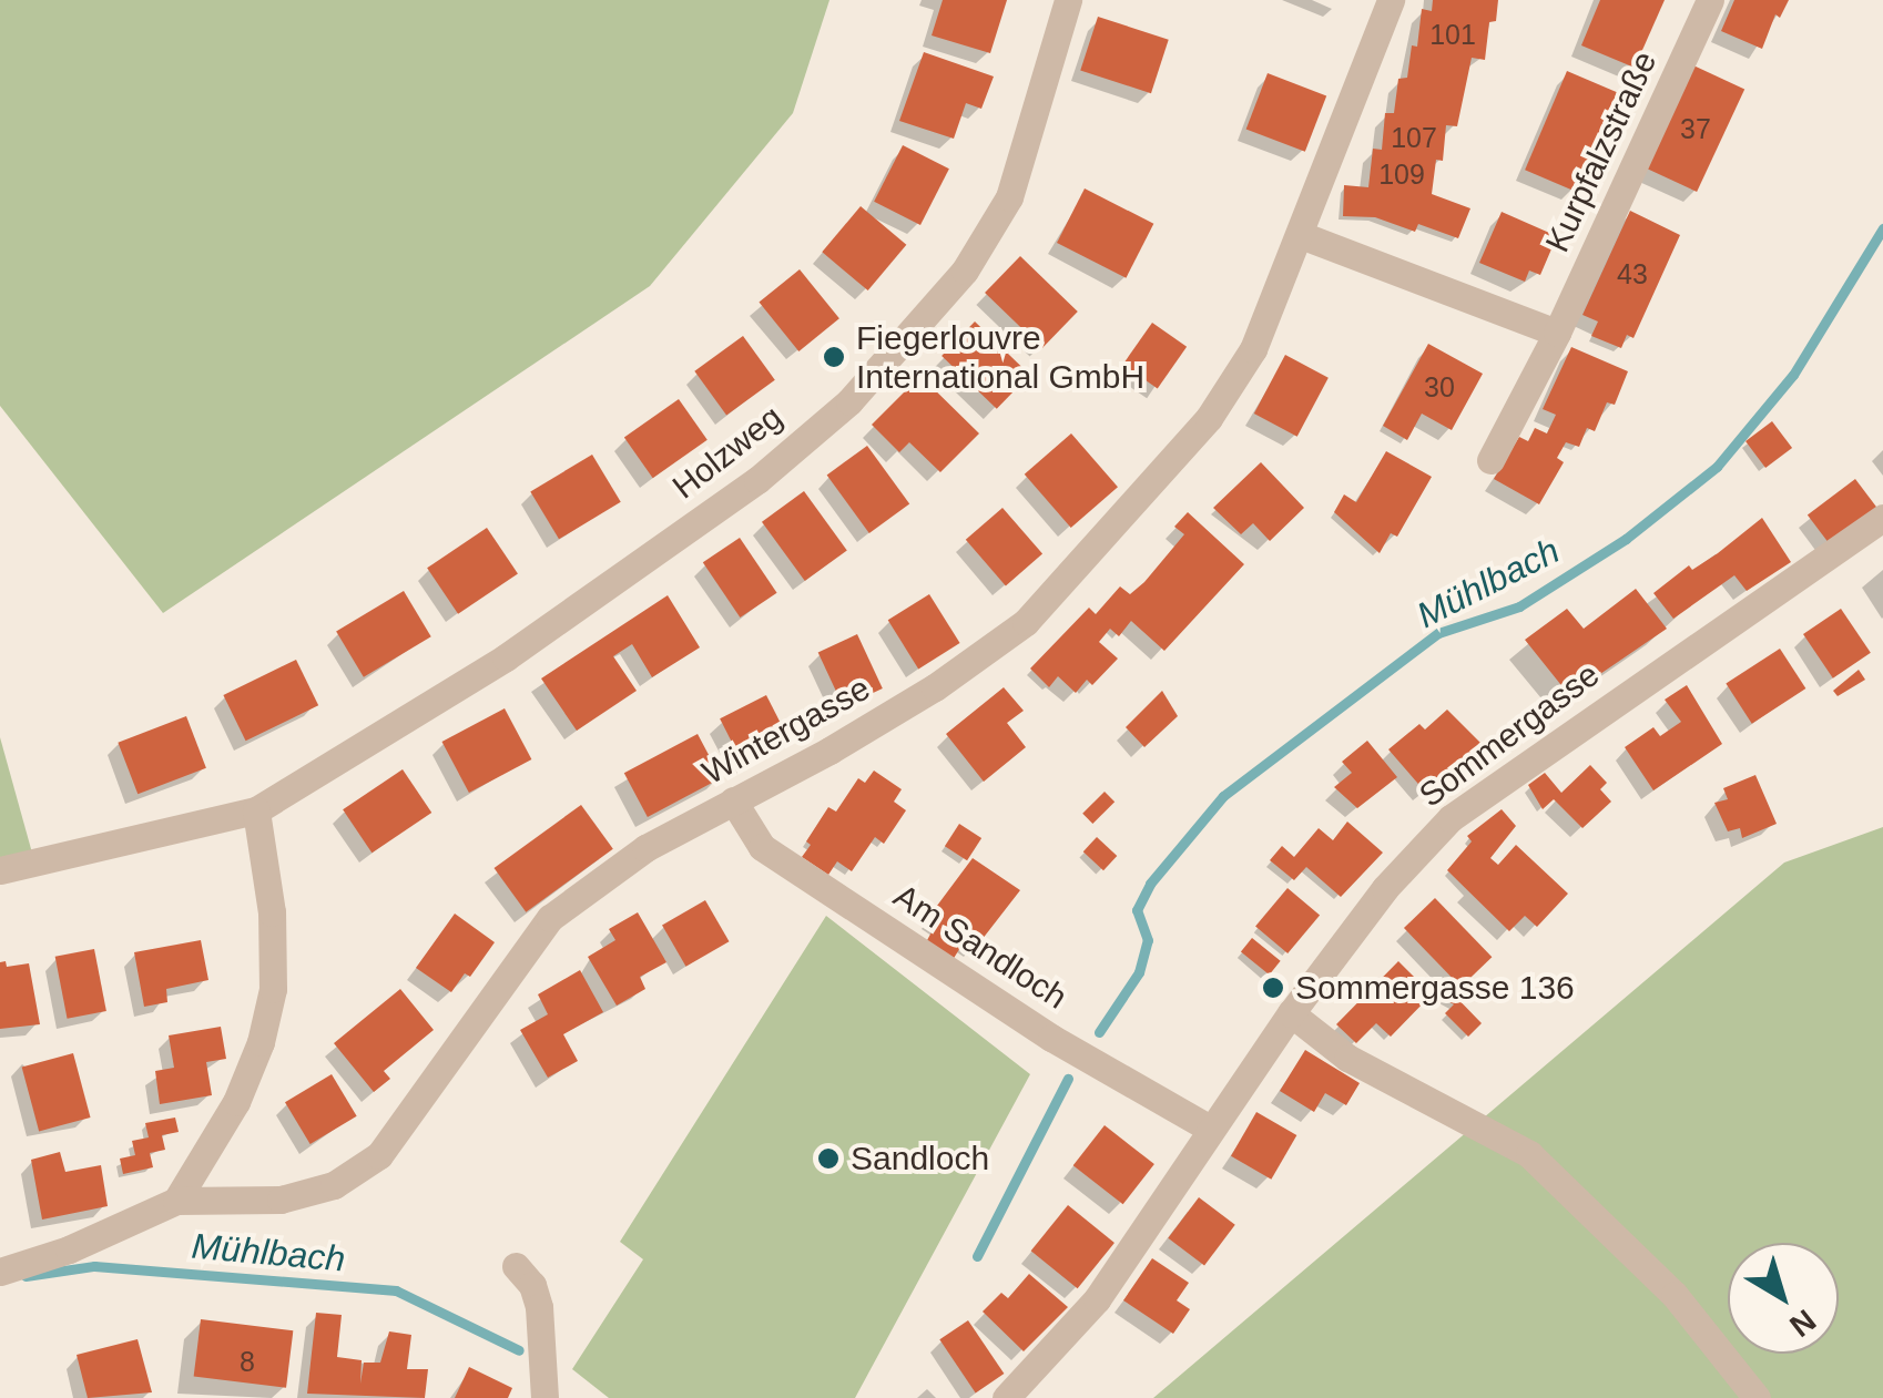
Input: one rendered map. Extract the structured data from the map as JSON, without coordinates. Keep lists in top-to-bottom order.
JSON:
{
  "streets": {
    "street": [
      "Kurpfalzstraße",
      "Holzweg",
      "Wintergasse",
      "Sommergasse",
      "Am Sandloch"
    ]
  },
  "crossings": [
    ["Wintergasse", "Am Sandloch"],
    ["Sommergasse", "Am Sandloch"]
  ],
  "water": ["Mühlbach"],
  "places": ["Fiegerlouvre International GmbH", "Sommergasse 136", "Sandloch"],
  "house_numbers": [
    "101",
    "37",
    "107",
    "109",
    "43",
    "30",
    "8"
  ],
  "north": "bottom right"
}
